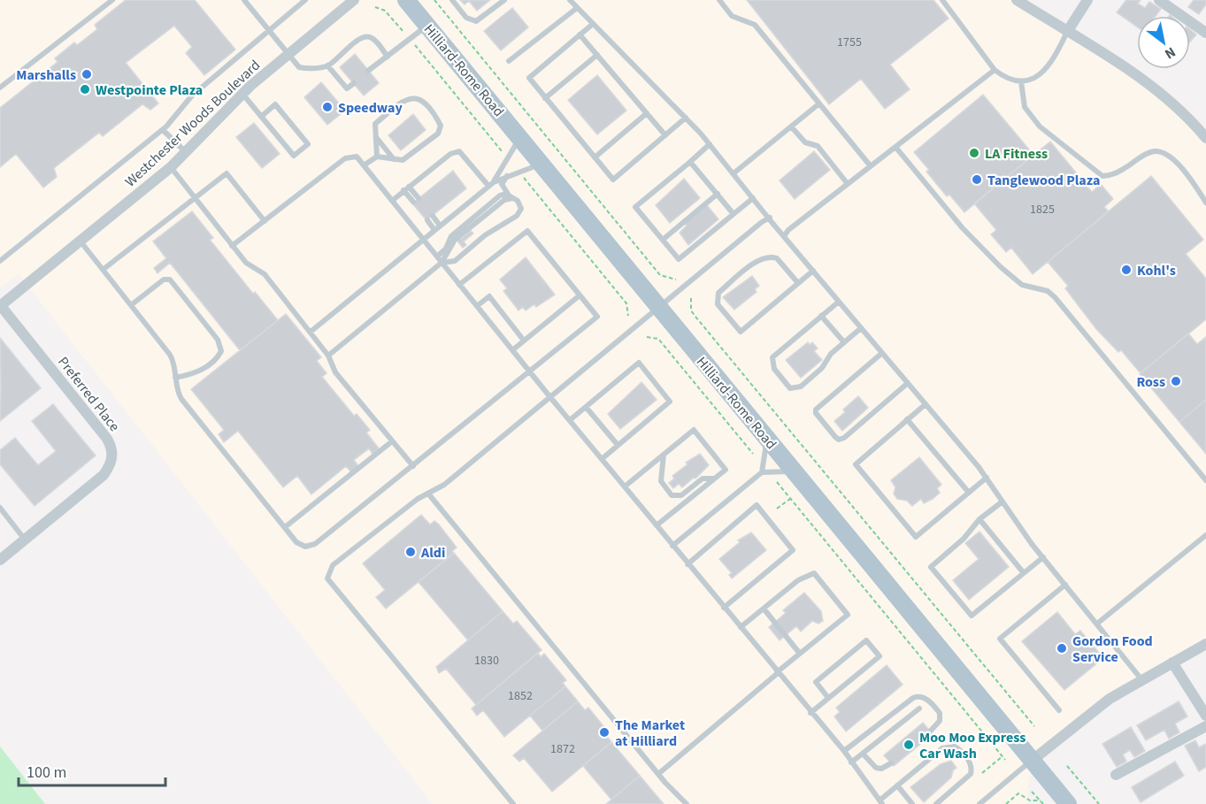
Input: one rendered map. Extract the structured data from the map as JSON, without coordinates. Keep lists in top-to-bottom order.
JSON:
{
  "streets": {
    "main road": ["Hilliard-Rome Road"],
    "street": ["Westchester Woods Boulevard", "Preferred Place"]
  },
  "crossings": [
    ["Westchester Woods Boulevard", "Preferred Place"]
  ],
  "places": [
    "Marshalls",
    "Westpointe Plaza",
    "Speedway",
    "LA Fitness",
    "Tanglewood Plaza",
    "Kohl's",
    "Ross",
    "Aldi",
    "Gordon Food Service",
    "The Market at Hilliard",
    "Moo Moo Express Car Wash"
  ],
  "house_numbers": [
    "1755",
    "1825",
    "1830",
    "1852",
    "1872"
  ],
  "scale_bar": "100 m",
  "north": "bottom right"
}
